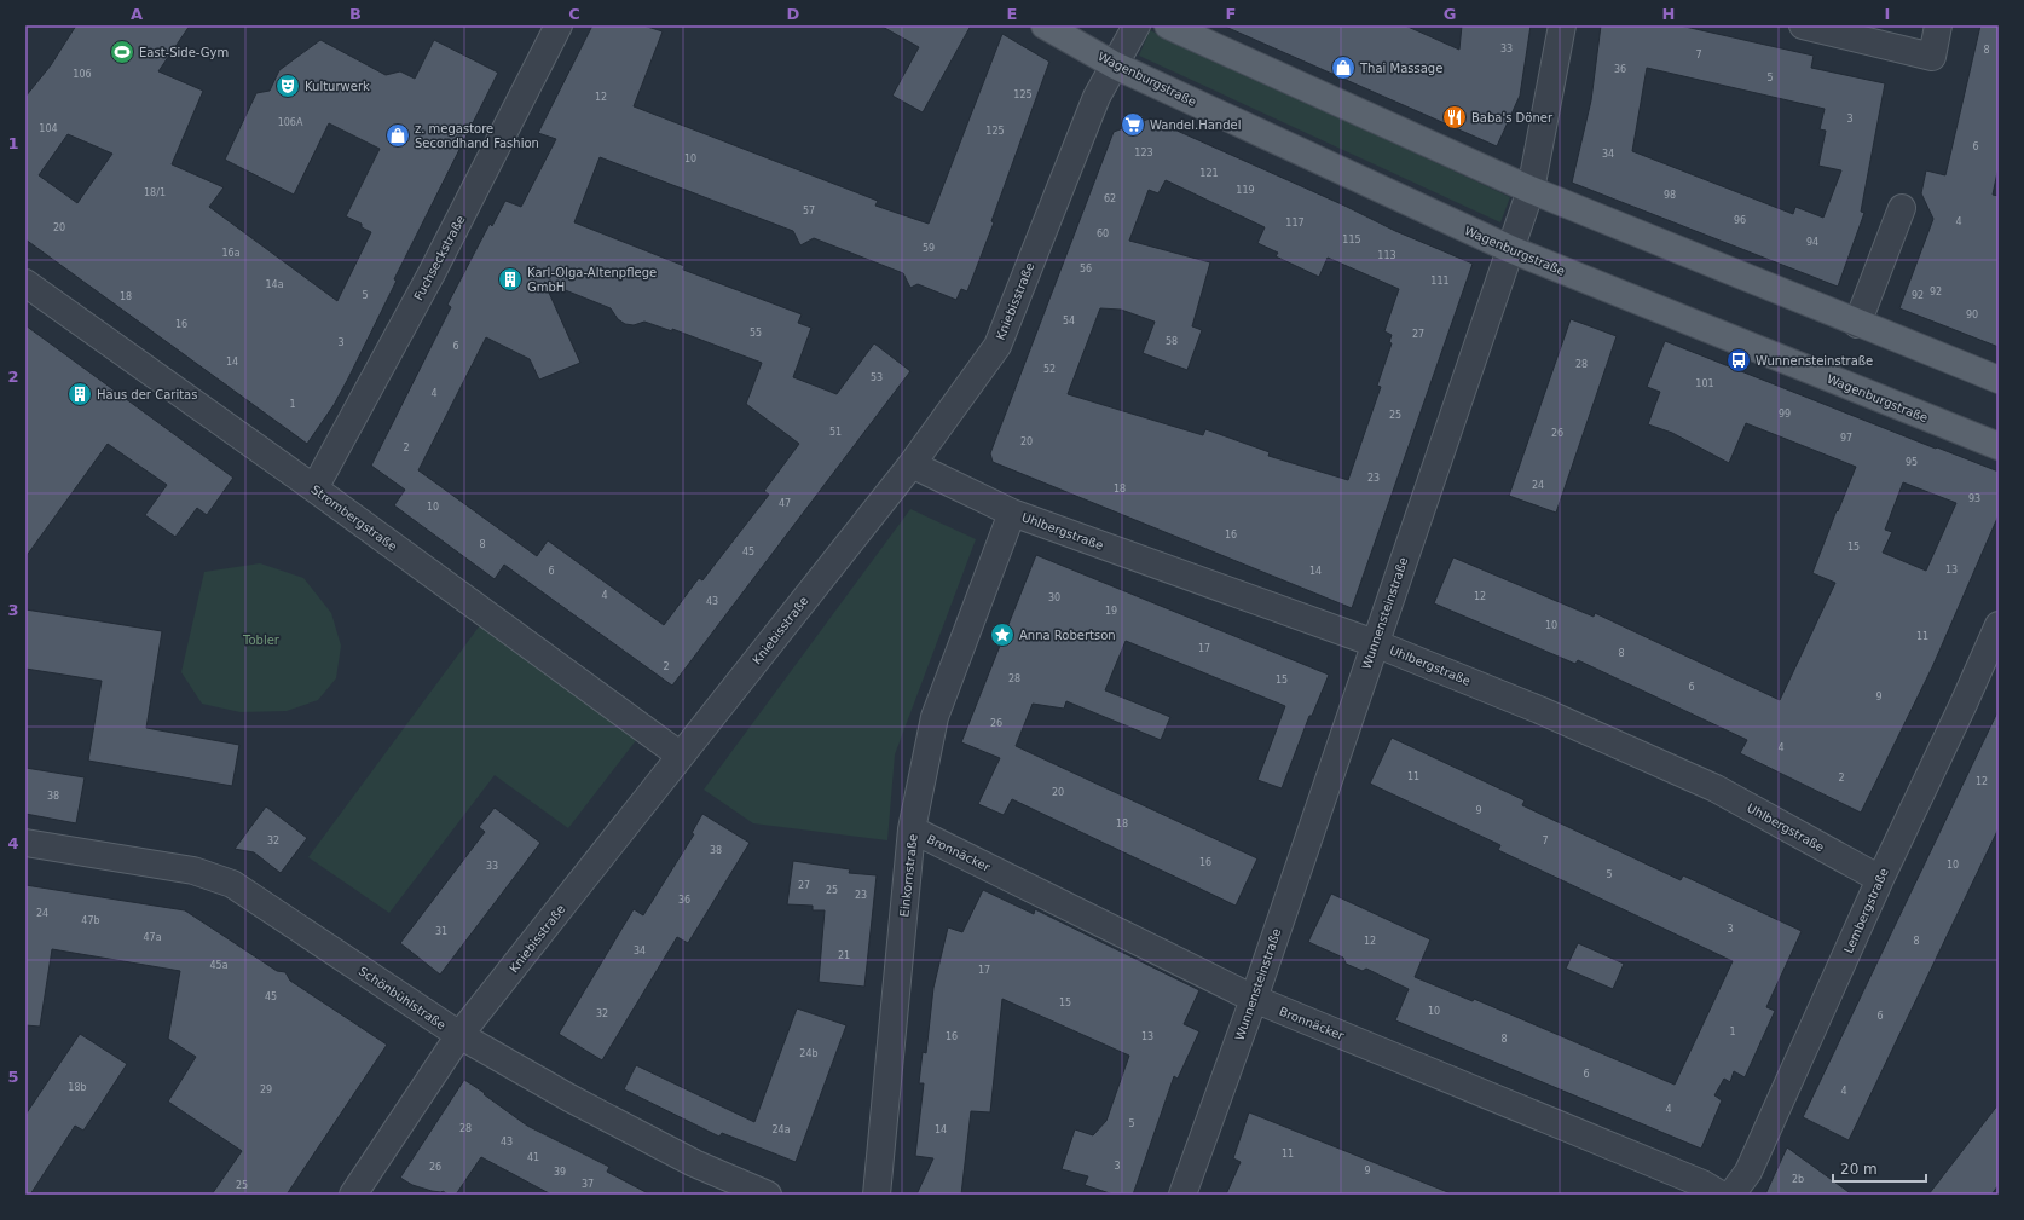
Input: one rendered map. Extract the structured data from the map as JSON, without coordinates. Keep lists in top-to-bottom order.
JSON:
{
  "streets": {
    "main road": ["Wagenburgstraße"],
    "street": [
      "Fuchseckstraße",
      "Kniebisstraße",
      "Strombergstraße",
      "Uhlbergstraße",
      "Wunnensteinstraße",
      "Bronnäcker",
      "Einkornstraße",
      "Lembergstraße",
      "Schönbühlstraße"
    ]
  },
  "crossings": [
    ["Wagenburgstraße", "Kniebisstraße"],
    ["Wagenburgstraße", "Wunnensteinstraße"],
    ["Fuchseckstraße", "Strombergstraße"],
    ["Kniebisstraße", "Strombergstraße"],
    ["Kniebisstraße", "Uhlbergstraße"],
    ["Kniebisstraße", "Schönbühlstraße"],
    ["Uhlbergstraße", "Wunnensteinstraße"],
    ["Uhlbergstraße", "Einkornstraße"],
    ["Uhlbergstraße", "Lembergstraße"],
    ["Wunnensteinstraße", "Bronnäcker"],
    ["Bronnäcker", "Einkornstraße"]
  ],
  "parks": ["Tobler"],
  "places": {
    "sports": ["East-Side-Gym"],
    "shop": ["Thai Massage", "z. megastore Secondhand Fashion"],
    "theatre": ["Kulturwerk"],
    "restaurant": ["Baba's Döner"],
    "supermarket": ["Wandel.Handel"],
    "building": ["Karl-Olga-Altenpflege GmbH", "Haus der Caritas"],
    "bus stop": ["Wunnensteinstraße"],
    "place": ["Anna Robertson"]
  },
  "house_numbers": [
    "33",
    "8",
    "7",
    "36",
    "106",
    "5",
    "125",
    "12",
    "3",
    "106A",
    "104",
    "125",
    "6",
    "123",
    "34",
    "10",
    "121",
    "119",
    "18/1",
    "98",
    "62",
    "57",
    "96",
    "4",
    "117",
    "20",
    "60",
    "115",
    "94",
    "59",
    "16a",
    "113",
    "56",
    "111",
    "14a",
    "92",
    "5",
    "92",
    "18",
    "90",
    "54",
    "16",
    "55",
    "27",
    "58",
    "3",
    "6",
    "14",
    "28",
    "52",
    "53",
    "101",
    "4",
    "1",
    "99",
    "25",
    "51",
    "26",
    "97",
    "20",
    "2",
    "95",
    "23",
    "24",
    "18",
    "93",
    "47",
    "10",
    "16",
    "8",
    "15",
    "45",
    "13",
    "6",
    "14",
    "4",
    "12",
    "30",
    "43",
    "19",
    "10",
    "11",
    "17",
    "8",
    "2",
    "28",
    "15",
    "6",
    "9",
    "26",
    "4",
    "11",
    "2",
    "12",
    "20",
    "38",
    "9",
    "18",
    "32",
    "7",
    "38",
    "16",
    "10",
    "33",
    "5",
    "27",
    "25",
    "23",
    "36",
    "24",
    "47b",
    "3",
    "31",
    "47a",
    "12",
    "8",
    "34",
    "21",
    "45a",
    "17",
    "45",
    "15",
    "10",
    "32",
    "6",
    "1",
    "16",
    "13",
    "8",
    "24b",
    "6",
    "18b",
    "29",
    "4",
    "4",
    "5",
    "28",
    "24a",
    "14",
    "43",
    "11",
    "41",
    "3",
    "26",
    "9",
    "39",
    "2b",
    "37",
    "25"
  ],
  "scale_bar": "20 m",
  "grid": {
    "columns": [
      "A",
      "B",
      "C",
      "D",
      "E",
      "F",
      "G",
      "H",
      "I"
    ],
    "rows": [
      "1",
      "2",
      "3",
      "4",
      "5"
    ]
  }
}
